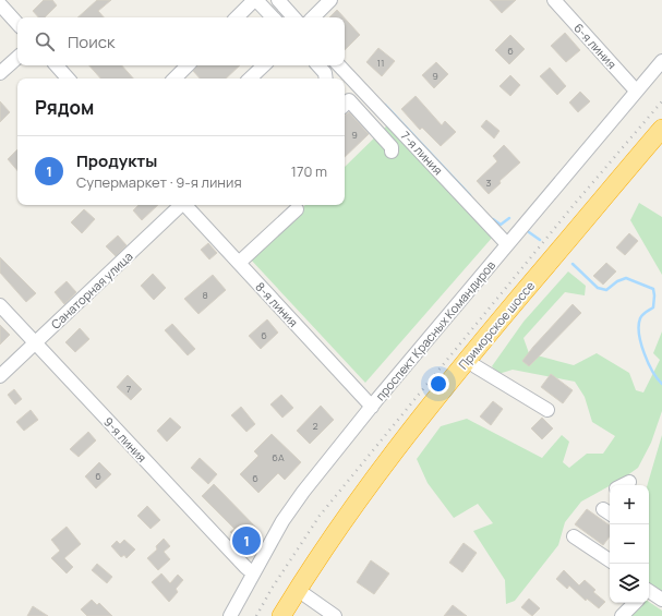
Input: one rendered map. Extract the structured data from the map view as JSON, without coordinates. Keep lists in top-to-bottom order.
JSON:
{
  "streets": {
    "highway": ["Приморское шоссе"],
    "street": [
      "6-я линия",
      "7-я линия",
      "Санаторная улица",
      "8-я линия",
      "проспект Красных Командиров",
      "9-я линия"
    ]
  },
  "crossings": [
    ["6-я линия", "проспект Красных Командиров"],
    ["7-я линия", "проспект Красных Командиров"],
    ["Санаторная улица", "9-я линия"],
    ["8-я линия", "проспект Красных Командиров"],
    ["проспект Красных Командиров", "9-я линия"]
  ],
  "house_numbers": [
    "6",
    "11",
    "9",
    "9",
    "3",
    "8",
    "6",
    "7",
    "2",
    "6А",
    "6",
    "6"
  ],
  "page": {
    "search": "Поиск",
    "heading": "Рядом",
    "list": [
      {
        "mark": "1",
        "name": "Продукты",
        "note": "Супермаркет · 9-я линия",
        "value": "170 m"
      }
    ],
    "map_buttons": ["+", "−"],
    "pins": "1"
  }
}
